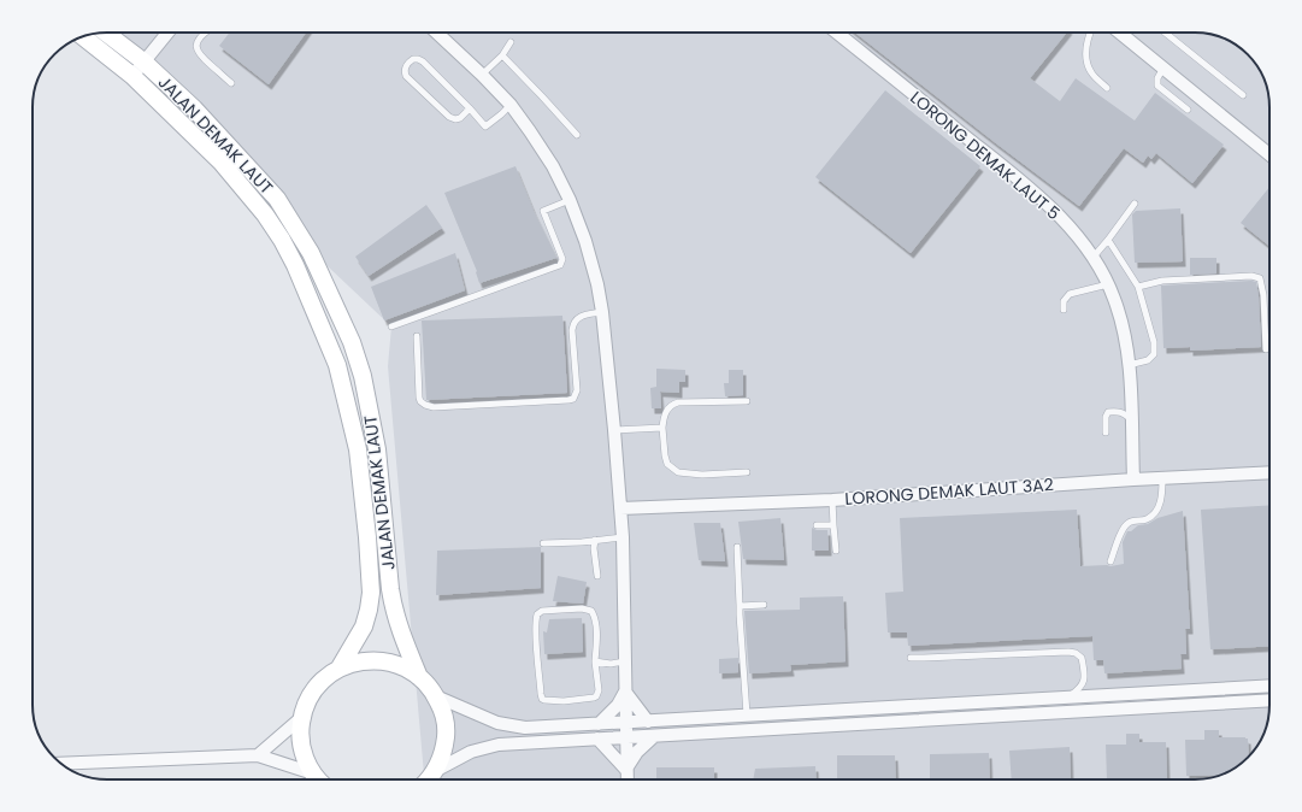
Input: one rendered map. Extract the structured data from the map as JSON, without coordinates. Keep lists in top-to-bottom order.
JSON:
{
  "streets": {
    "main road": ["JALAN DEMAK LAUT"],
    "street": ["LORONG DEMAK LAUT 5", "LORONG DEMAK LAUT 3A2"]
  },
  "crossings": [
    ["LORONG DEMAK LAUT 5", "LORONG DEMAK LAUT 3A2"]
  ]
}
